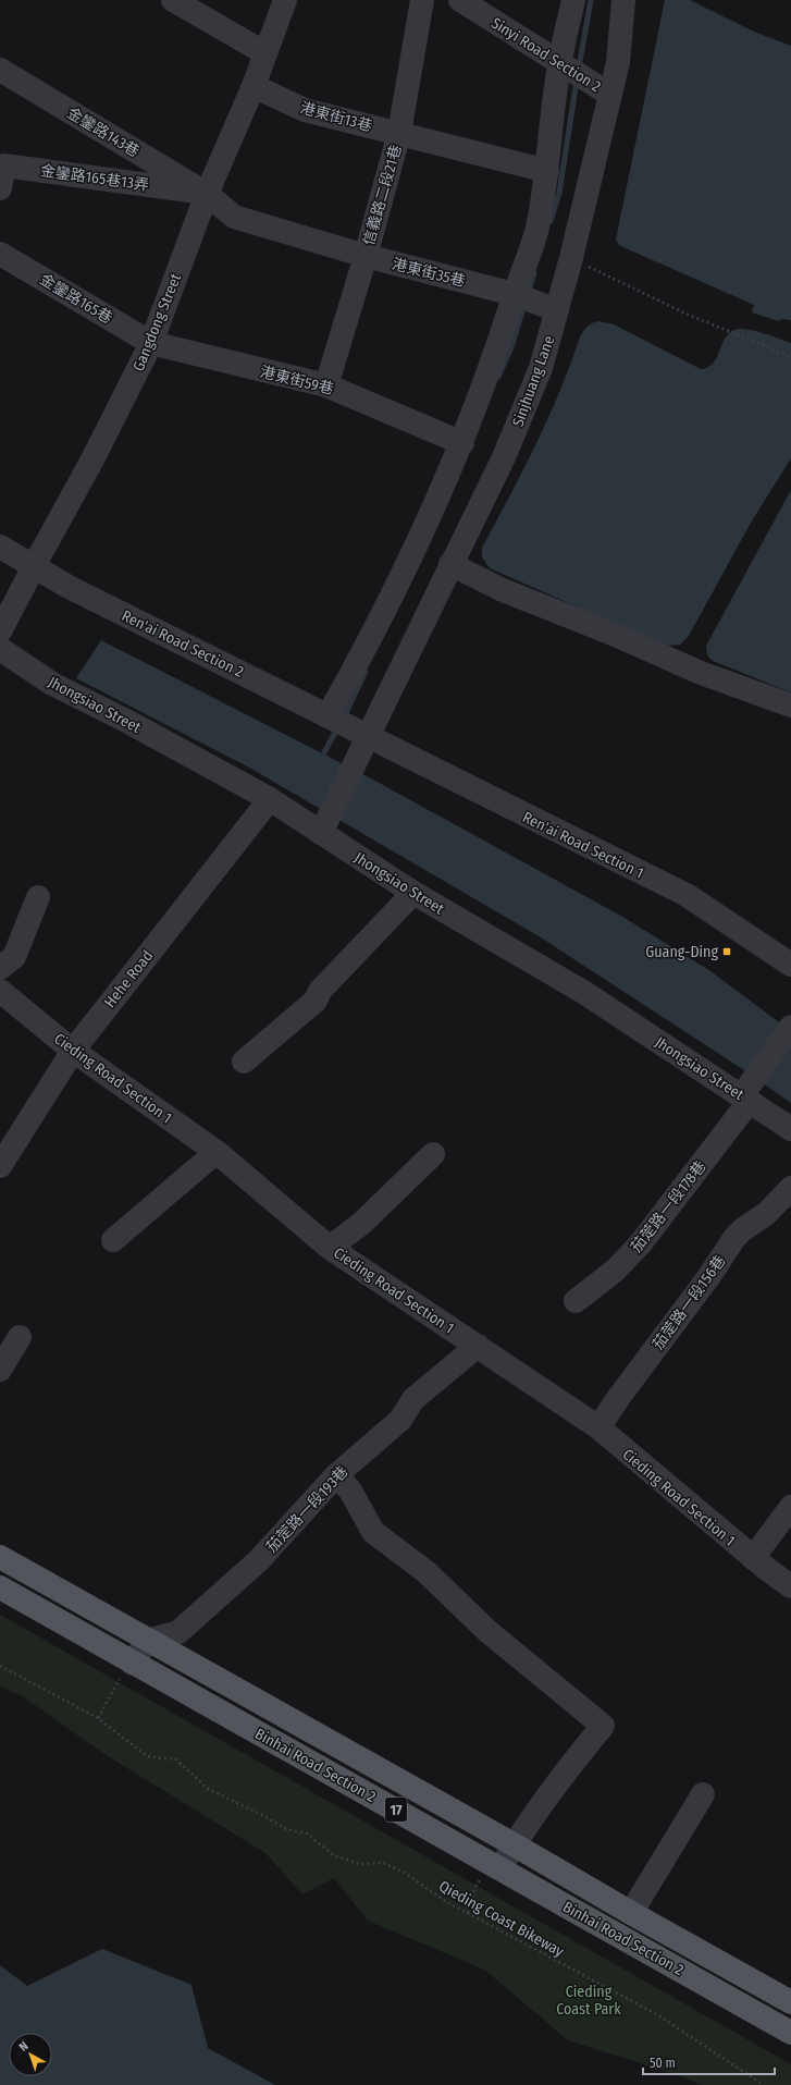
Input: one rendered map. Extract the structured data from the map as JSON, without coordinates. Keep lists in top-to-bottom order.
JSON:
{
  "streets": {
    "main road": ["Binhai Road Section 2", "17"],
    "street": [
      "Sinyi Road Section 2",
      "港東街13巷",
      "金鑾路143巷",
      "金鑾路165巷13弄",
      "信義路二段21巷",
      "港東街35巷",
      "金鑾路165巷",
      "Gangdong Street",
      "港東街59巷",
      "Sinjhuang Lane",
      "Ren'ai Road Section 2",
      "Jhongsiao Street",
      "Ren'ai Road Section 1",
      "Hehe Road",
      "Cieding Road Section 1",
      "茄萣路一段178巷",
      "茄萣路一段156巷",
      "茄萣路一段193巷"
    ],
    "path": ["Qieding Coast Bikeway"]
  },
  "crossings": [
    ["Sinyi Road Section 2", "Sinjhuang Lane"],
    ["港東街13巷", "信義路二段21巷"],
    ["港東街13巷", "Gangdong Street"],
    ["金鑾路143巷", "金鑾路165巷13弄"],
    ["金鑾路143巷", "港東街35巷"],
    ["金鑾路143巷", "Gangdong Street"],
    ["金鑾路165巷13弄", "港東街35巷"],
    ["金鑾路165巷13弄", "Gangdong Street"],
    ["信義路二段21巷", "港東街35巷"],
    ["信義路二段21巷", "港東街59巷"],
    ["港東街35巷", "Gangdong Street"],
    ["港東街35巷", "Sinjhuang Lane"],
    ["金鑾路165巷", "Gangdong Street"],
    ["金鑾路165巷", "港東街59巷"],
    ["Gangdong Street", "港東街59巷"],
    ["Gangdong Street", "Ren'ai Road Section 2"],
    ["Sinjhuang Lane", "Ren'ai Road Section 2"],
    ["Sinjhuang Lane", "Ren'ai Road Section 1"],
    ["Ren'ai Road Section 2", "Ren'ai Road Section 1"],
    ["Jhongsiao Street", "Hehe Road"],
    ["Jhongsiao Street", "茄萣路一段178巷"],
    ["Hehe Road", "Cieding Road Section 1"],
    ["Cieding Road Section 1", "茄萣路一段156巷"],
    ["Cieding Road Section 1", "茄萣路一段193巷"],
    ["茄萣路一段193巷", "Binhai Road Section 2"]
  ],
  "parks": ["Cieding Coast Park"],
  "places": {
    "transit": ["Guang-Ding"]
  },
  "scale_bar": "50 m",
  "north": "top left"
}
